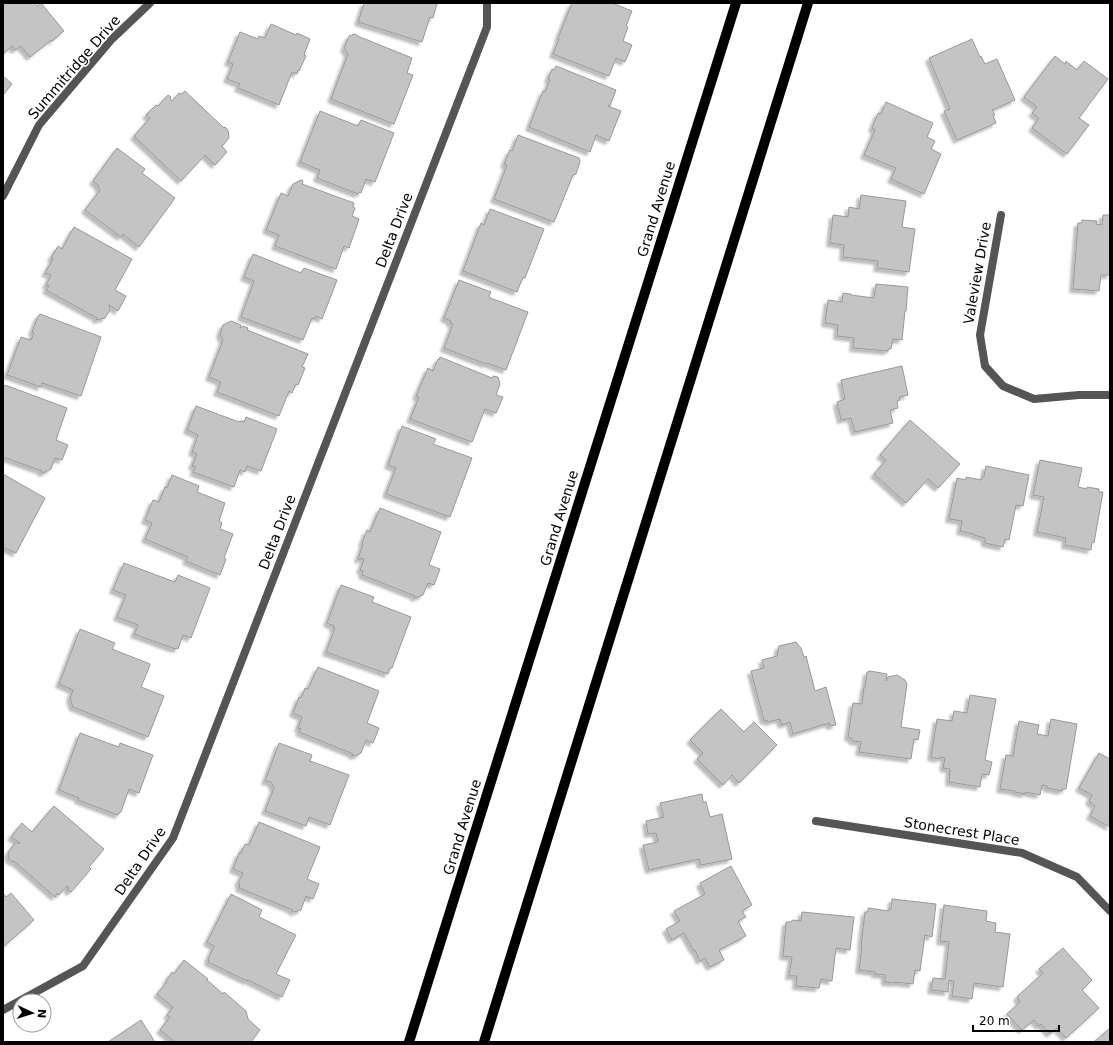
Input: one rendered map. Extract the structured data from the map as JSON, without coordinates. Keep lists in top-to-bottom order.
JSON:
{
  "streets": {
    "main road": ["Grand Avenue"],
    "street": [
      "Summitridge Drive",
      "Delta Drive",
      "Valeview Drive",
      "Stonecrest Place"
    ]
  },
  "scale_bar": "20 m",
  "north": "right"
}
